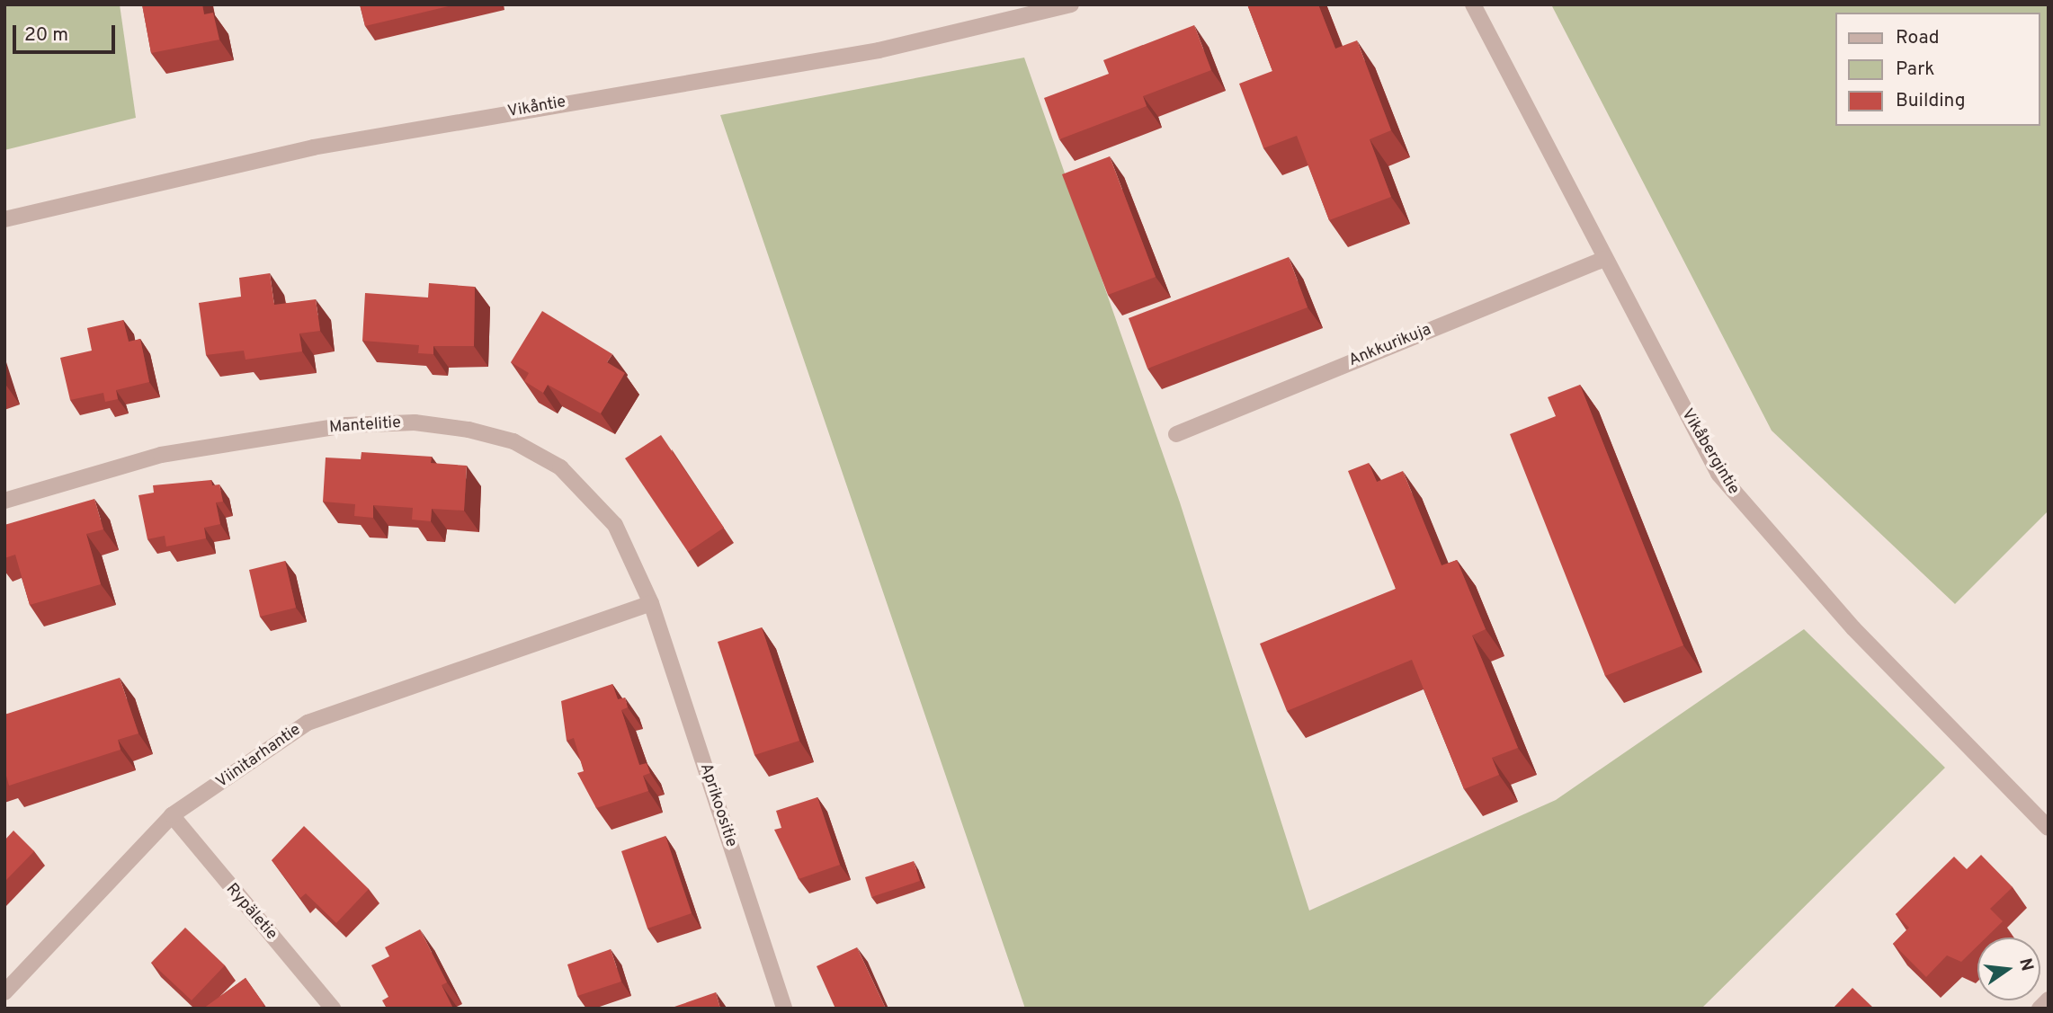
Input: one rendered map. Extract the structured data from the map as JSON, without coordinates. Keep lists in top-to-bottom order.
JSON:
{
  "streets": {
    "street": [
      "Vikåntie",
      "Ankkurikuja",
      "Mantelitie",
      "Vikåbergintie",
      "Viinitarhantie",
      "Aprikoositie",
      "Rypäletie"
    ]
  },
  "crossings": [
    ["Ankkurikuja", "Vikåbergintie"],
    ["Mantelitie", "Viinitarhantie"],
    ["Mantelitie", "Aprikoositie"],
    ["Viinitarhantie", "Aprikoositie"],
    ["Viinitarhantie", "Rypäletie"]
  ],
  "legend": ["Road", "Park", "Building"],
  "scale_bar": "20 m",
  "north": "right"
}
